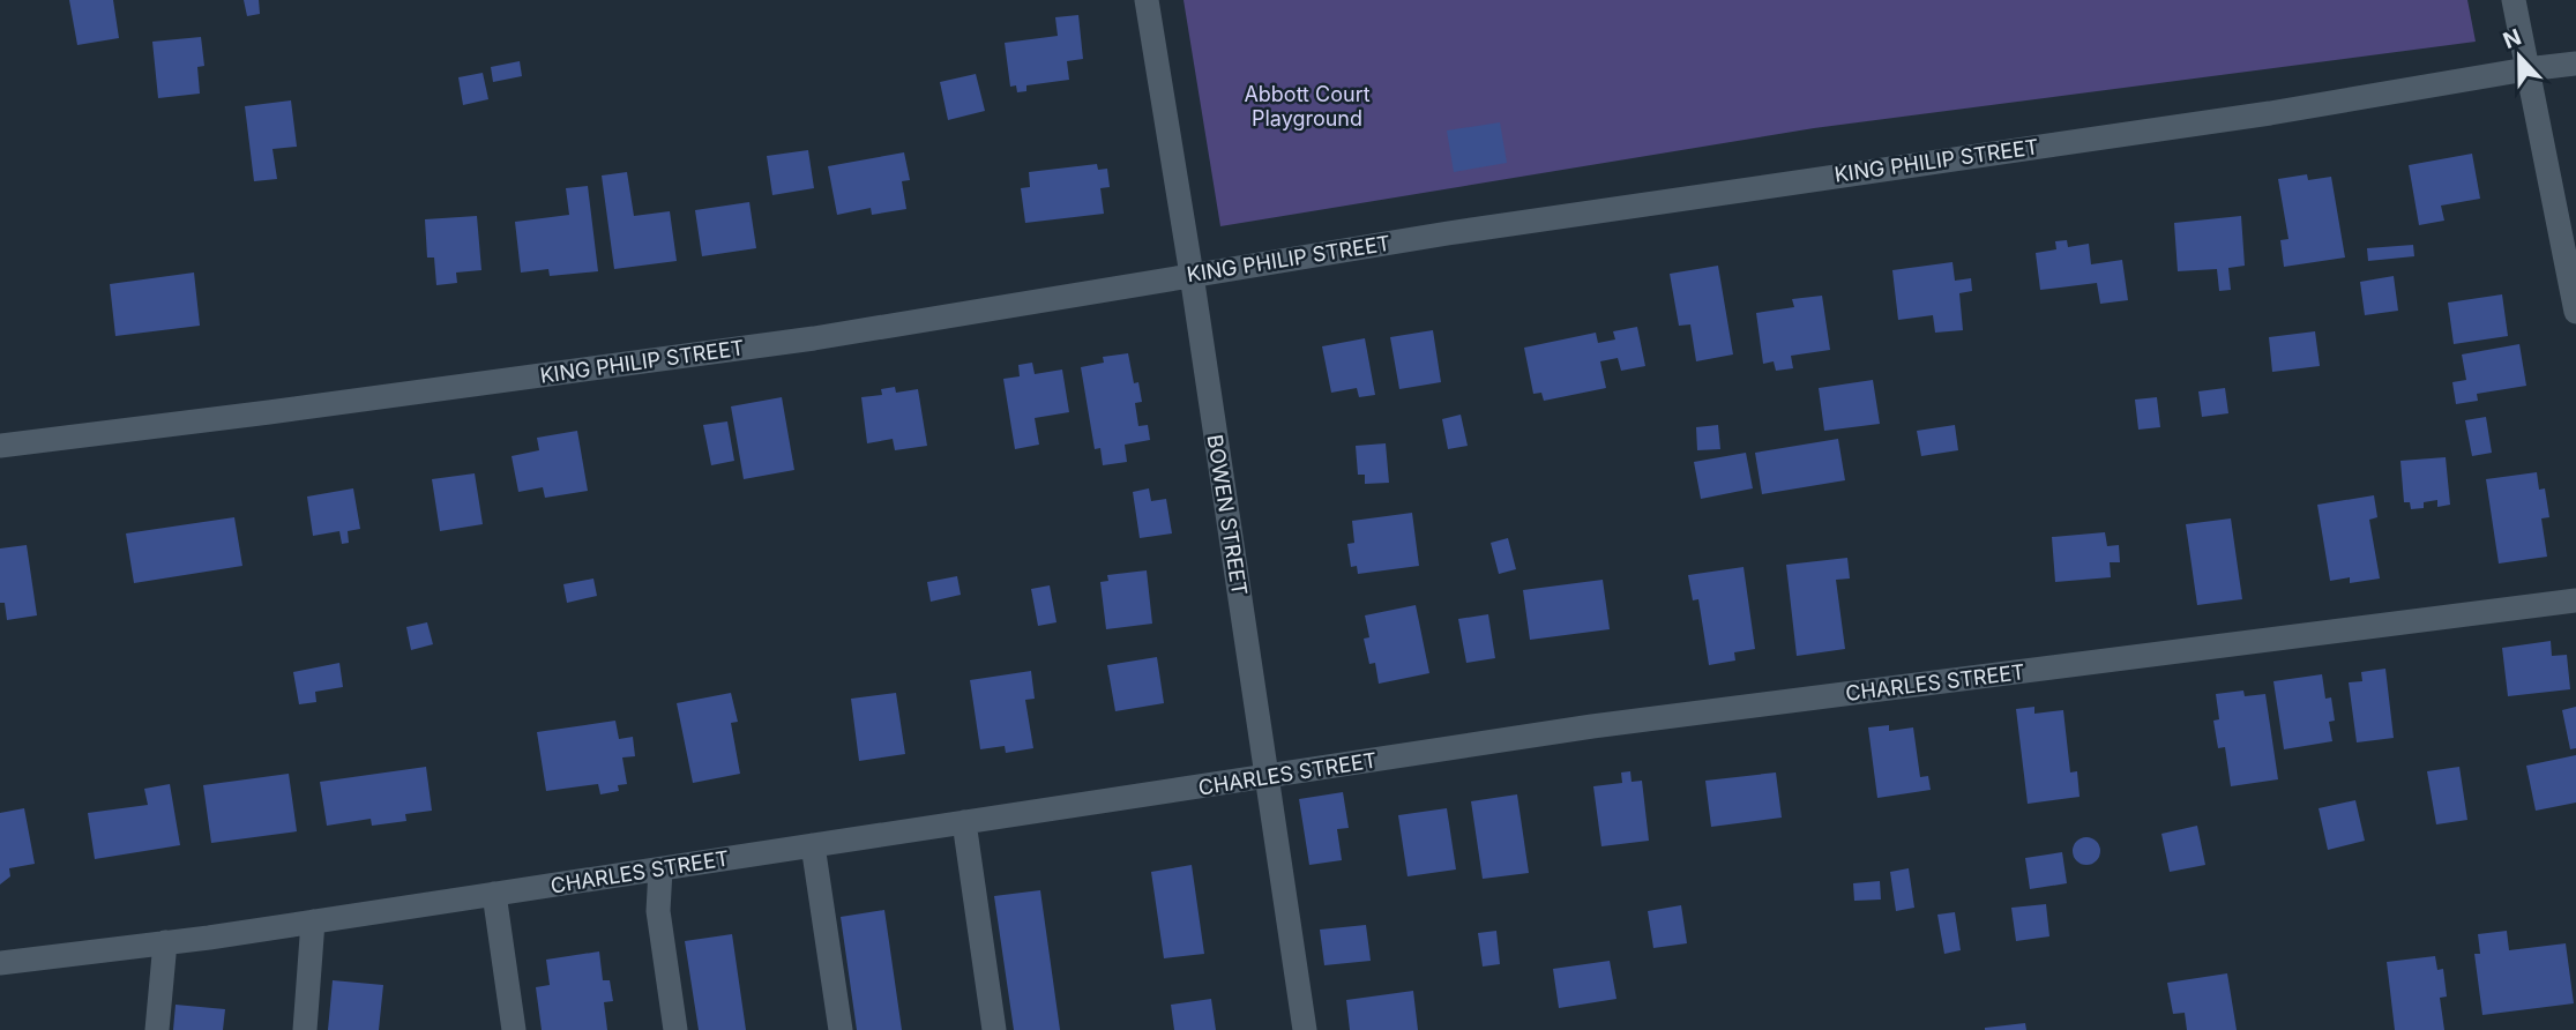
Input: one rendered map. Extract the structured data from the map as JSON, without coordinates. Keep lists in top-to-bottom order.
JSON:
{
  "streets": {
    "street": ["KING PHILIP STREET", "BOWEN STREET", "CHARLES STREET"]
  },
  "crossings": [
    ["KING PHILIP STREET", "BOWEN STREET"],
    ["BOWEN STREET", "CHARLES STREET"]
  ],
  "parks": ["Abbott Court Playground"],
  "north": "top"
}
